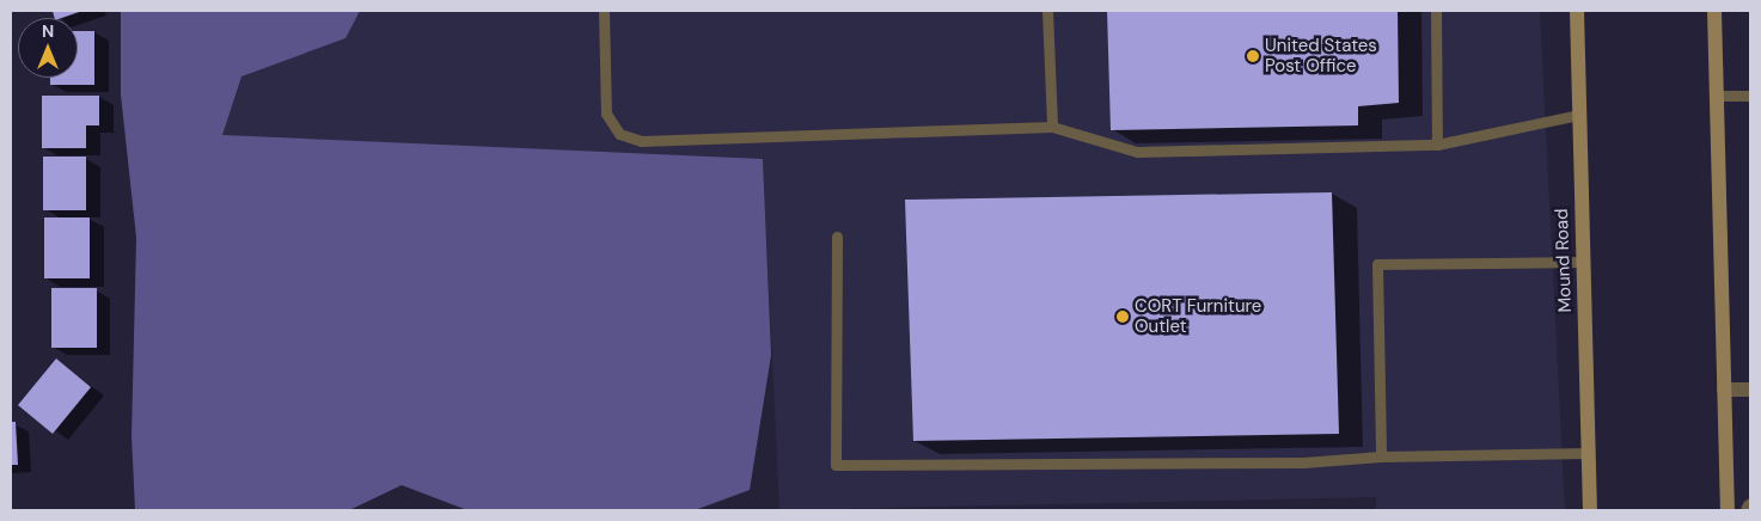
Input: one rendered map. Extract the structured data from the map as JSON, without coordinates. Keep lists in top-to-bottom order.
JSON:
{
  "streets": {
    "main road": ["Mound Road"]
  },
  "places": ["United States Post Office", "CORT Furniture Outlet"],
  "north": "top"
}
